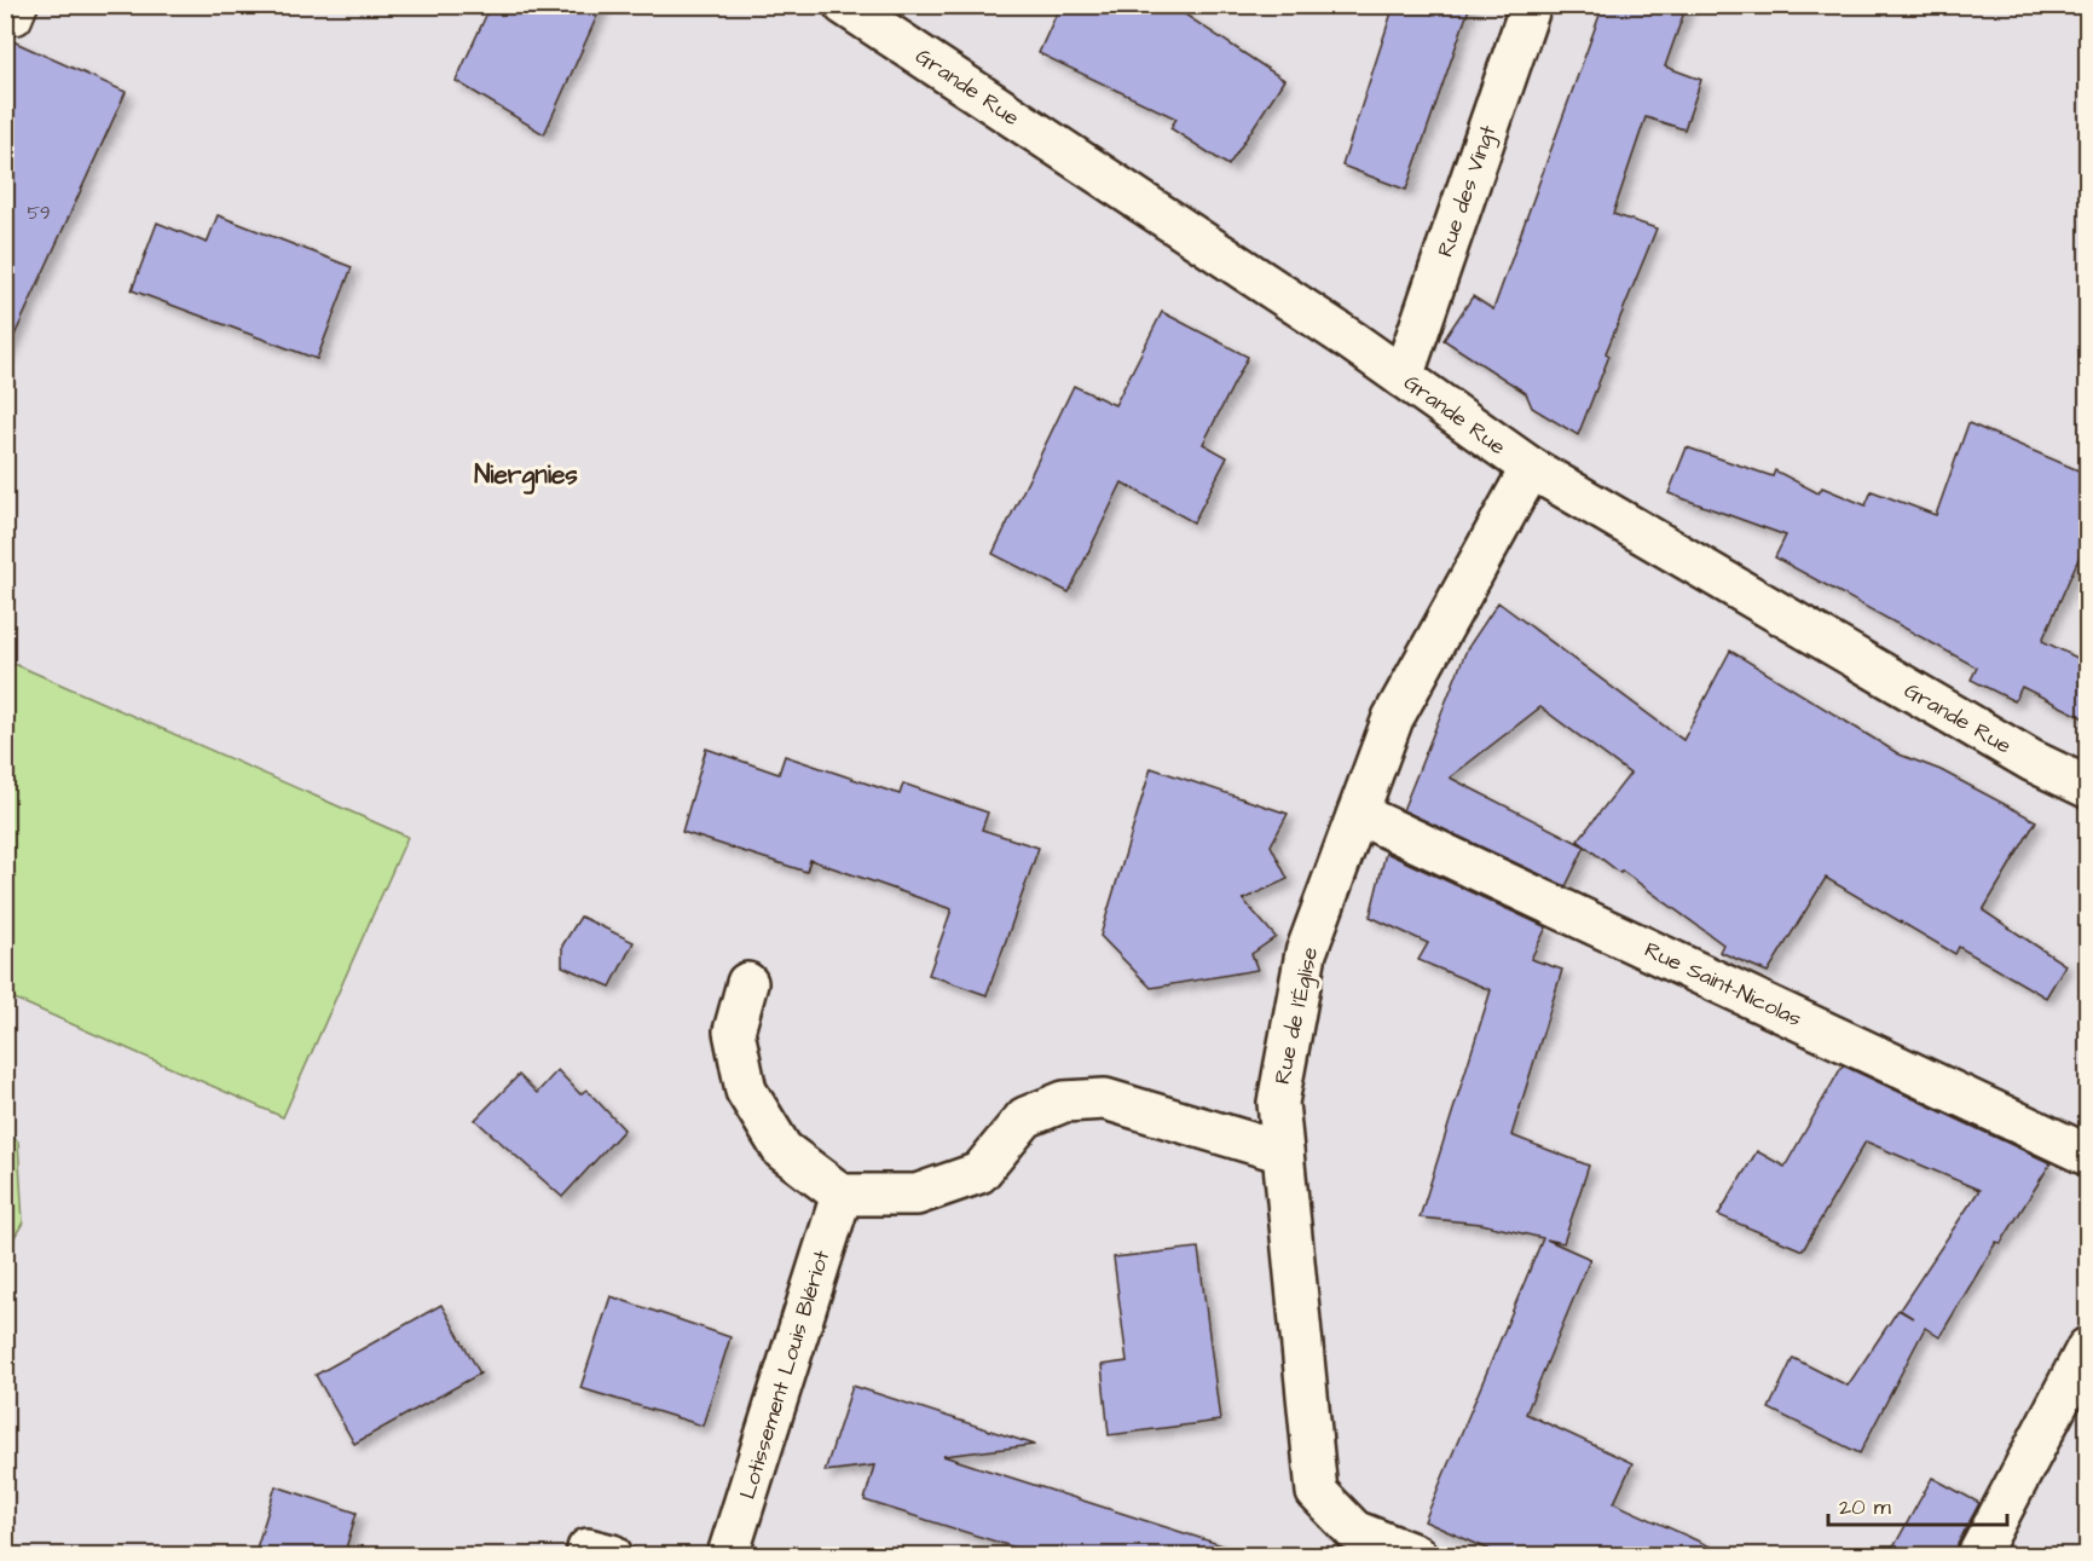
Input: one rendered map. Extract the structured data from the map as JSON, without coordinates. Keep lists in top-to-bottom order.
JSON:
{
  "streets": {
    "street": [
      "Grande Rue",
      "Rue des Vingt",
      "Rue Saint-Nicolas",
      "Rue de l'Église",
      "Lotissement Louis Blériot"
    ]
  },
  "crossings": [
    ["Grande Rue", "Rue des Vingt"],
    ["Grande Rue", "Rue de l'Église"],
    ["Rue Saint-Nicolas", "Rue de l'Église"]
  ],
  "districts": ["Niergnies"],
  "house_numbers": ["59"],
  "scale_bar": "20 m"
}
